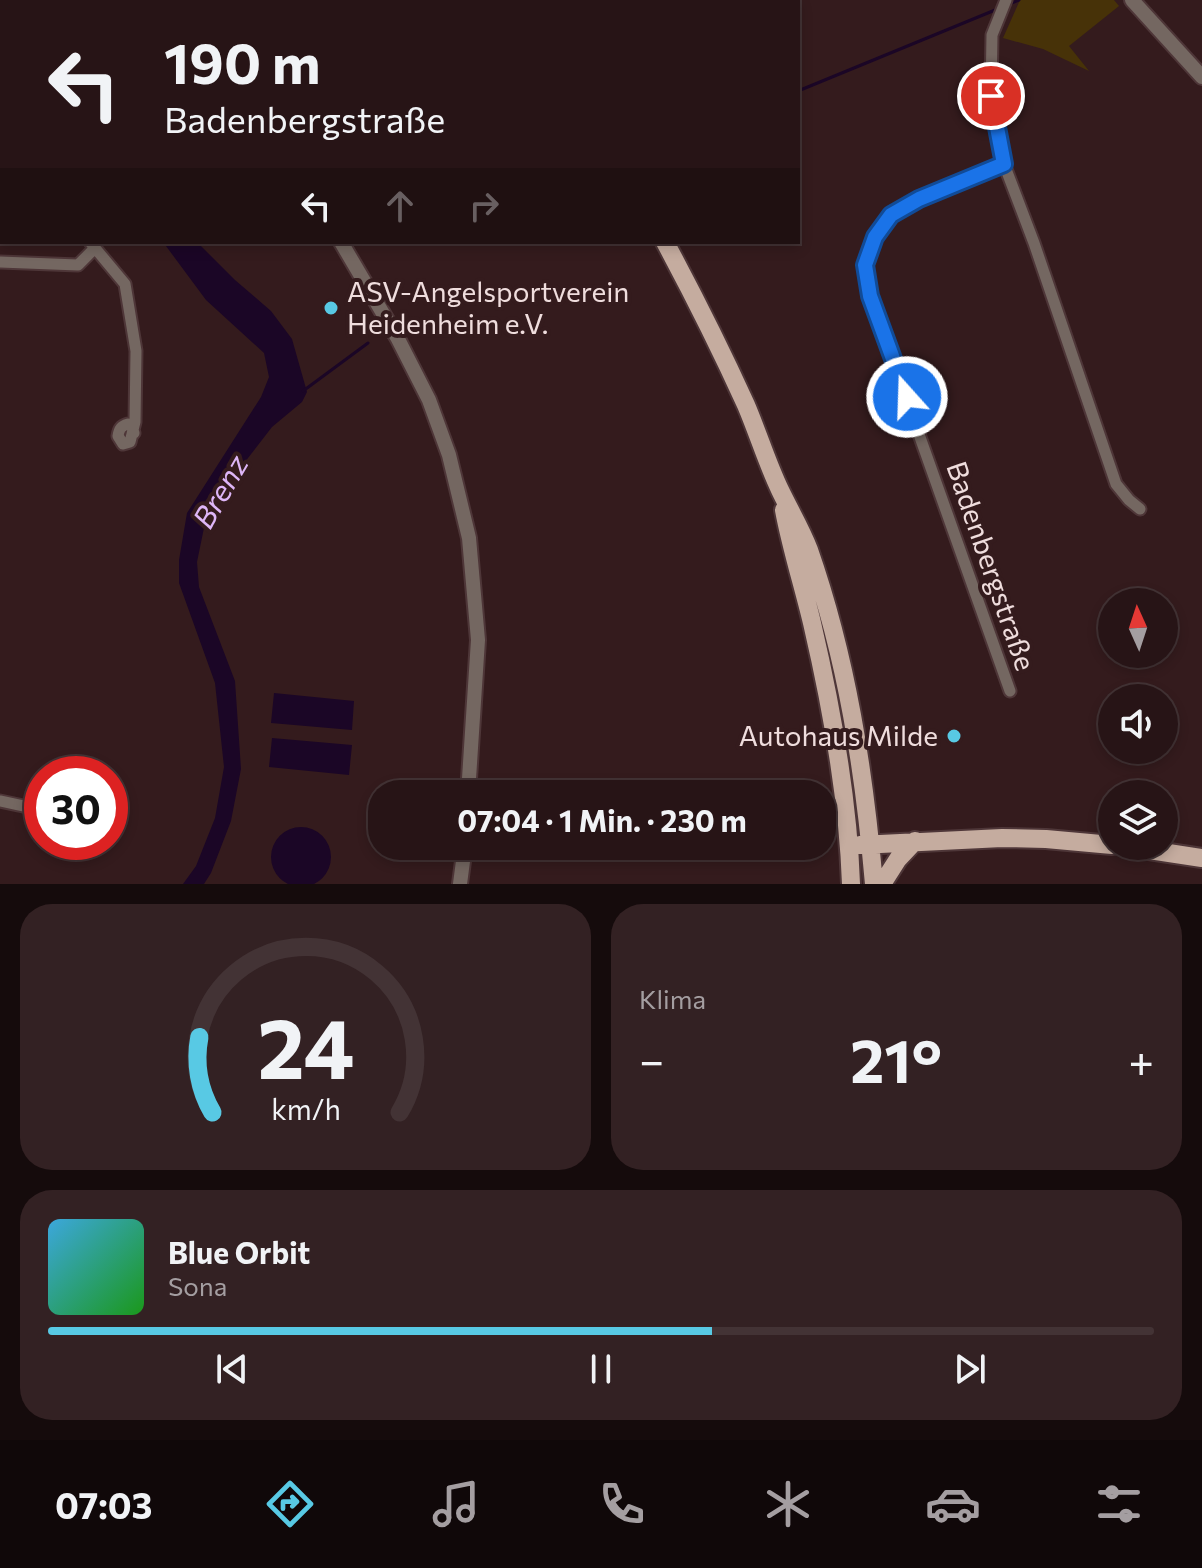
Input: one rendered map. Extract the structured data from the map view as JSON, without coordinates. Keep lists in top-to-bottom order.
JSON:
{
  "streets": {
    "street": ["Badenbergstraße"]
  },
  "water": ["Brenz"],
  "places": ["ASV-Angelsportverein Heidenheim e.V.", "Autohaus Milde"],
  "north": "top",
  "page": {
    "turn": ["190 m", "Badenbergstraße"],
    "limit": "30",
    "trip": "07:04 · 1 Min. · 230 m",
    "tile": "Klima",
    "heat": ["−", "21°", "+"],
    "song": ["Blue Orbit", "Sona"],
    "tabs": "07:03",
    "gauge": ["24", "km/h"]
  }
}
